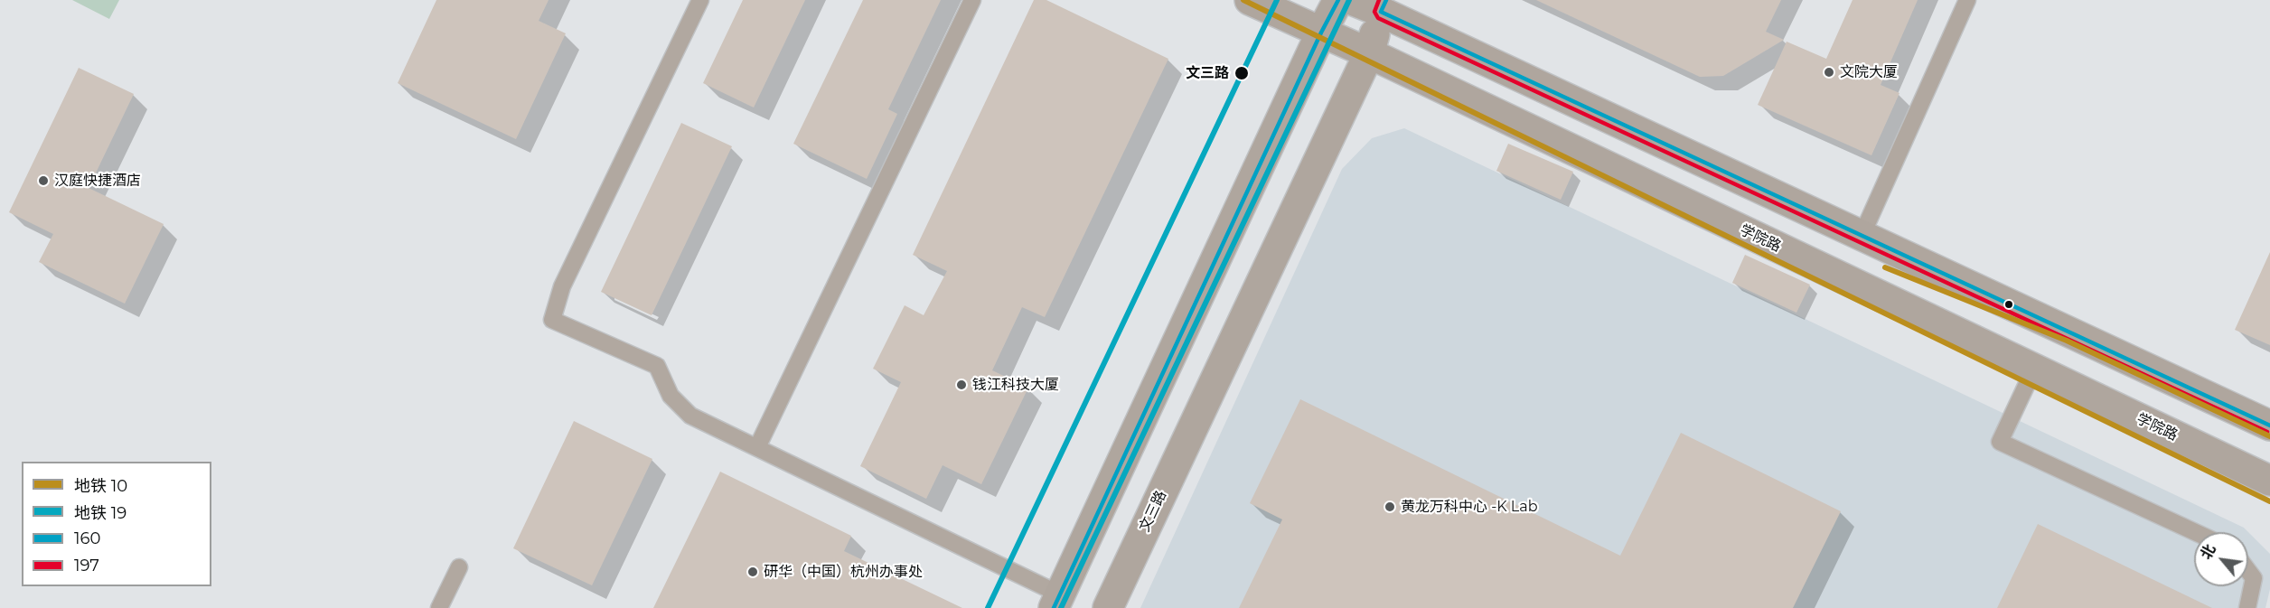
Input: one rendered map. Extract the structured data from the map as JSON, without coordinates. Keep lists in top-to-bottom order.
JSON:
{
  "streets": {
    "main road": ["学院路", "文三路"]
  },
  "crossings": [
    ["学院路", "文三路"]
  ],
  "places": [
    "文院大厦",
    "文三路",
    "汉庭快捷酒店",
    "钱江科技大厦",
    "黄龙万科中心 -K Lab",
    "研华（中国）杭州办事处"
  ],
  "lines": [
    "metro line 10",
    "metro line 19",
    "transit line 160",
    "transit line 197"
  ],
  "legend": [
    "地铁 10",
    "地铁 19",
    "160",
    "197"
  ],
  "north": "top left"
}
